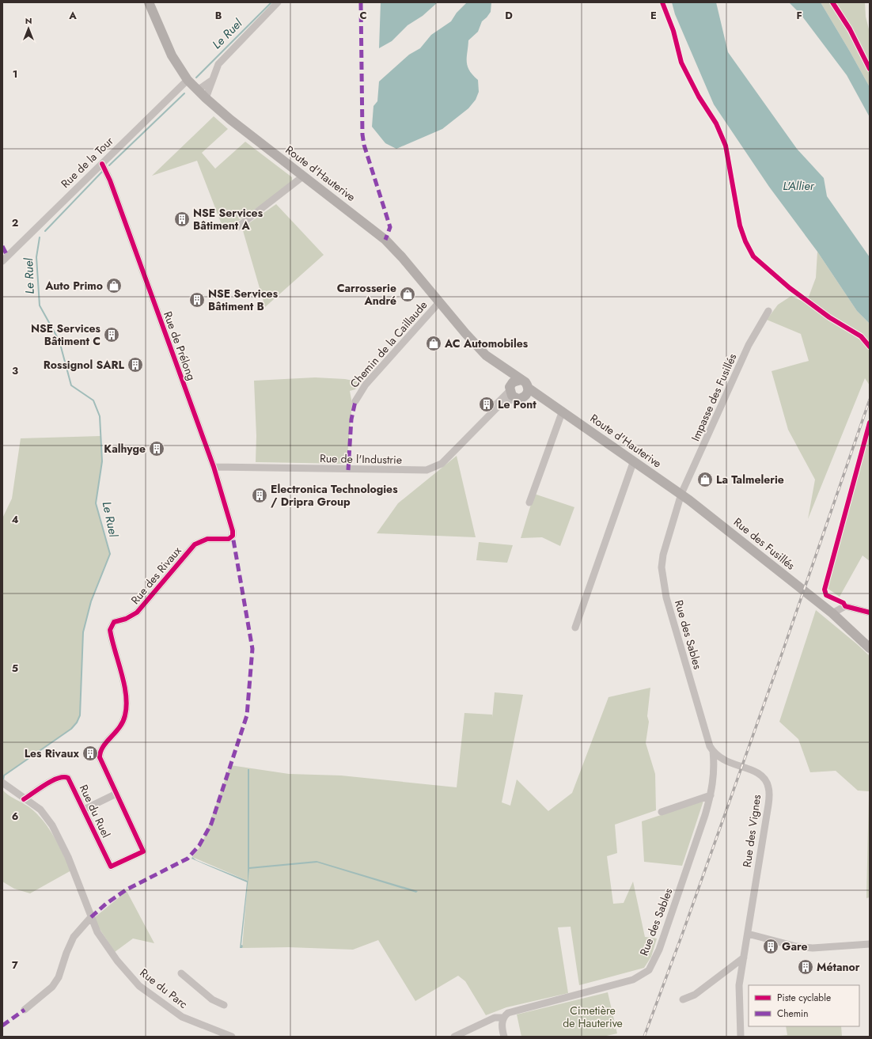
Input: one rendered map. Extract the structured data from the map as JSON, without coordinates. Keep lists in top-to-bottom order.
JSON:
{
  "streets": {
    "main road": ["Route d'Hauterive", "Rue des Fusillés"],
    "street": [
      "Rue de la Tour",
      "Chemin de la Caillaude",
      "Rue de Prélong",
      "Impasse des Fusillés",
      "Rue de l'Industrie",
      "Rue des Rivaux",
      "Rue des Sables",
      "Rue du Ruel",
      "Rue des Vignes",
      "Rue du Parc"
    ]
  },
  "crossings": [
    ["Rue de la Tour", "Route d'Hauterive"],
    ["Rue de la Tour", "Rue de Prélong"],
    ["Route d'Hauterive", "Chemin de la Caillaude"],
    ["Route d'Hauterive", "Impasse des Fusillés"],
    ["Route d'Hauterive", "Rue de l'Industrie"],
    ["Route d'Hauterive", "Rue des Fusillés"],
    ["Route d'Hauterive", "Rue des Sables"],
    ["Rue de Prélong", "Rue de l'Industrie"],
    ["Rue de Prélong", "Rue des Rivaux"],
    ["Impasse des Fusillés", "Rue des Fusillés"],
    ["Impasse des Fusillés", "Rue des Sables"],
    ["Rue des Fusillés", "Rue des Sables"],
    ["Rue des Rivaux", "Rue du Ruel"],
    ["Rue des Sables", "Rue des Vignes"],
    ["Rue du Ruel", "Rue du Parc"]
  ],
  "water": ["Le Ruel", "L'Allier"],
  "parks": ["Cimetière de Hauterive"],
  "places": {
    "building": [
      "NSE Services Bâtiment A",
      "NSE Services Bâtiment B",
      "NSE Services Bâtiment C",
      "Rossignol SARL",
      "Le Pont",
      "Kalhyge",
      "Electronica Technologies / Dripra Group",
      "Les Rivaux",
      "Gare",
      "Métanor"
    ],
    "shop": [
      "Auto Primo",
      "Carrosserie André",
      "AC Automobiles",
      "La Talmelerie"
    ]
  },
  "legend": ["Piste cyclable", "Chemin"],
  "north": "top",
  "grid": {
    "columns": [
      "A",
      "B",
      "C",
      "D",
      "E",
      "F"
    ],
    "rows": [
      "1",
      "2",
      "3",
      "4",
      "5",
      "6",
      "7"
    ]
  }
}
